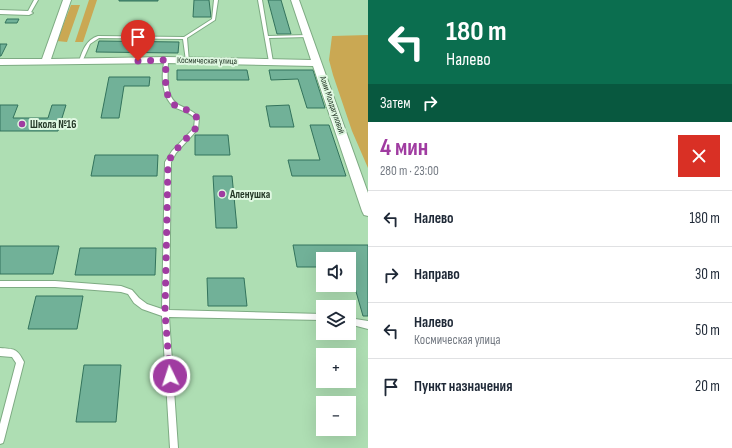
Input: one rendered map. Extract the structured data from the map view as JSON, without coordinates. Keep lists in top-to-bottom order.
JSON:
{
  "streets": {
    "street": ["Космическая улица", "Алии Молдагуловой"]
  },
  "crossings": [
    ["Космическая улица", "Алии Молдагуловой"]
  ],
  "places": ["Школа №16", "Аленушка"],
  "page": {
    "turn": ["180 m", "Налево"],
    "then": "Затем",
    "heading": ["4 мин", "280 m · 23:00"],
    "list": [
      {
        "name": "Налево",
        "value": "180 m"
      },
      {
        "name": "Направо",
        "value": "30 m"
      },
      {
        "name": "Налево",
        "note": "Космическая улица",
        "value": "50 m"
      },
      {
        "name": "Пункт назначения",
        "value": "20 m"
      }
    ],
    "map_buttons": ["+", "−"]
  }
}
